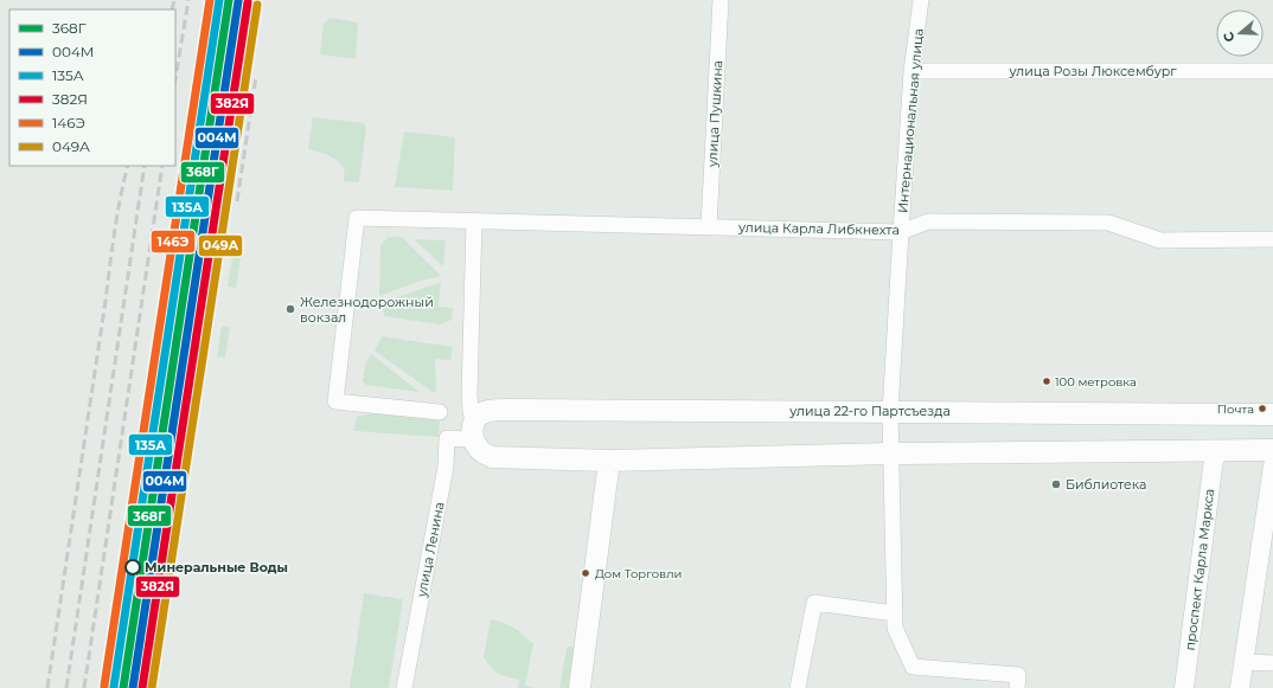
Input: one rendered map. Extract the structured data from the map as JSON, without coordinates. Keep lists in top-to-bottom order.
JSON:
{
  "streets": {
    "main road": ["улица 22-го Партсъезда"],
    "street": [
      "улица Розы Люксембург",
      "улица Пушкина",
      "Интернациональная улица",
      "улица Карла Либкнехта",
      "улица Ленина",
      "проспект Карла Маркса"
    ]
  },
  "crossings": [
    ["улица Розы Люксембург", "Интернациональная улица"],
    ["улица Пушкина", "улица Карла Либкнехта"],
    ["Интернациональная улица", "улица Карла Либкнехта"],
    ["Интернациональная улица", "улица 22-го Партсъезда"],
    ["улица 22-го Партсъезда", "улица Ленина"]
  ],
  "places": [
    "Железнодорожный вокзал",
    "100 метровка",
    "Почта",
    "Библиотека",
    "Минеральные Воды",
    "Дом Торговли"
  ],
  "lines": [
    "transit line 368Г",
    "transit line 135А",
    "transit line 146Э",
    "transit line 004М",
    "transit line 382Я",
    "transit line 049А"
  ],
  "legend": [
    "368Г",
    "004М",
    "135А",
    "382Я",
    "146Э",
    "049А"
  ],
  "north": "left"
}
